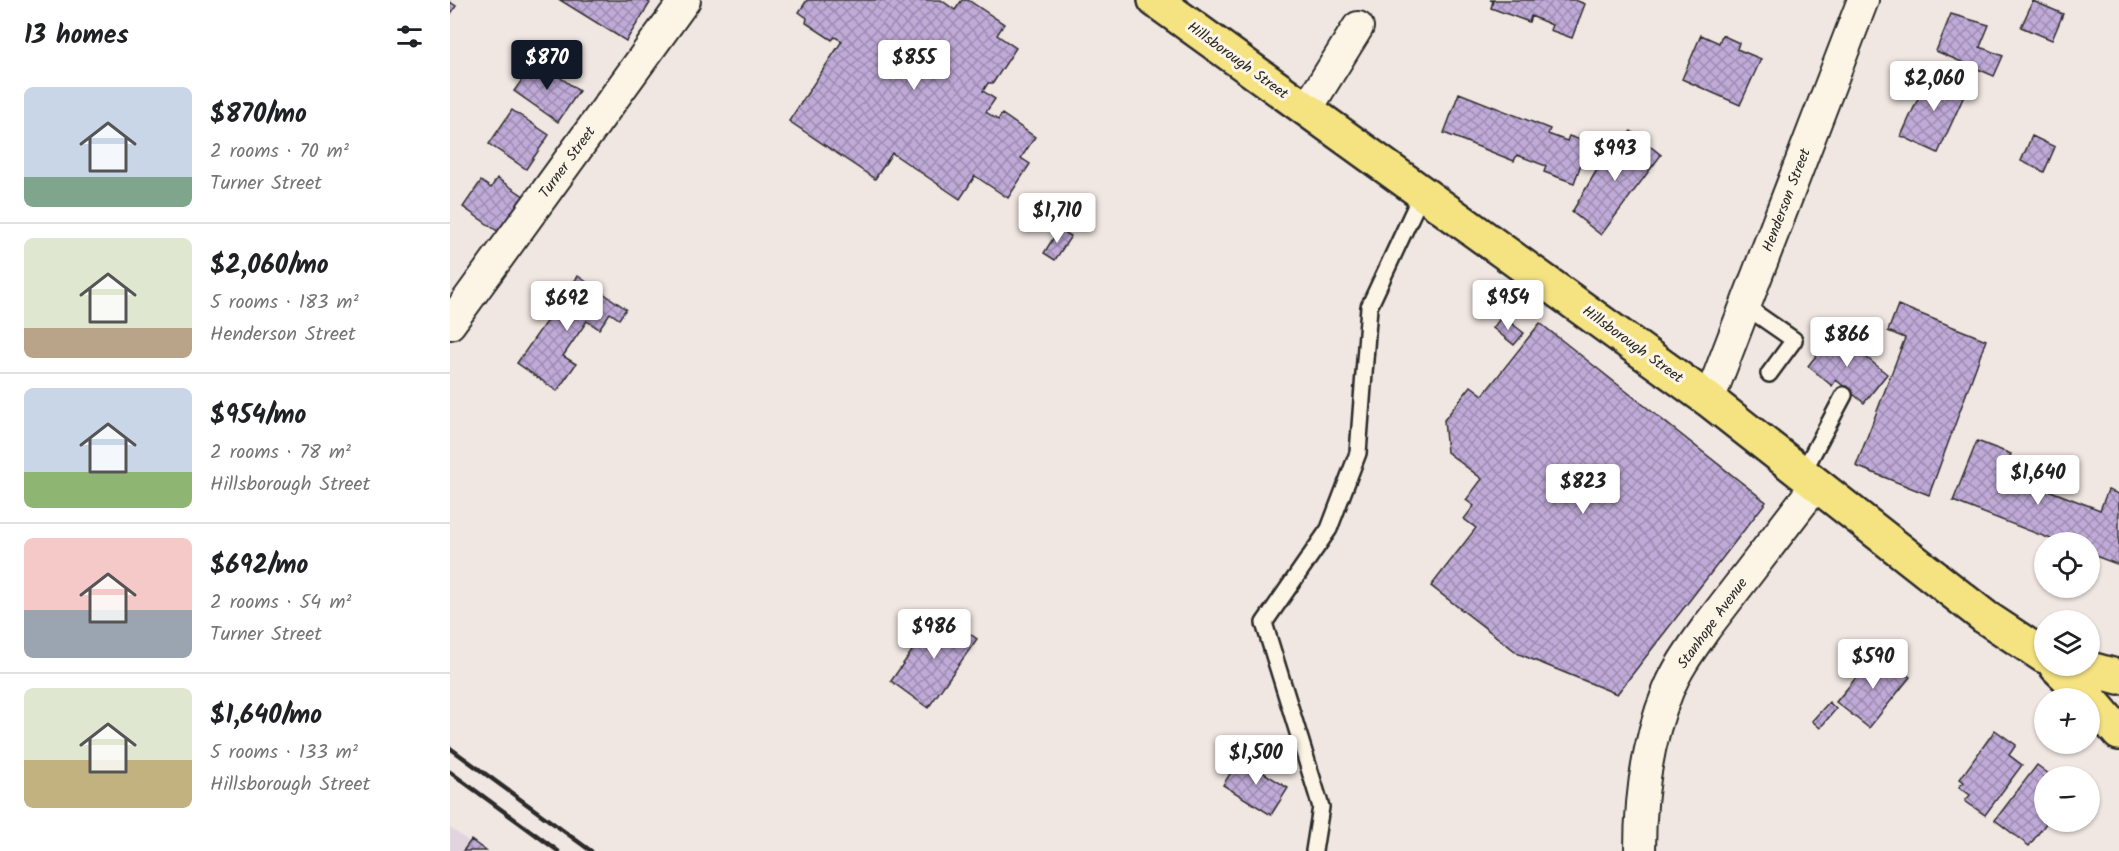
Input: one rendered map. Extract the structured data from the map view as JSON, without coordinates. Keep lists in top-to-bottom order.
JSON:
{
  "streets": {
    "main road": ["Hillsborough Street"],
    "street": ["Turner Street", "Henderson Street", "Stanhope Avenue"]
  },
  "crossings": [
    ["Hillsborough Street", "Henderson Street"],
    ["Hillsborough Street", "Stanhope Avenue"]
  ],
  "page": {
    "heading": "13 homes",
    "price": [
      "$870",
      "$855",
      "$2,060",
      "$993",
      "$1,710",
      "$954",
      "$692",
      "$866",
      "$1,640",
      "$823",
      "$986",
      "$590",
      "$1,500"
    ],
    "list": [
      {
        "name": "$870/mo",
        "note": "2 rooms · 70 m² · Turner Street"
      },
      {
        "name": "$2,060/mo",
        "note": "5 rooms · 183 m² · Henderson Street"
      },
      {
        "name": "$954/mo",
        "note": "2 rooms · 78 m² · Hillsborough Street"
      },
      {
        "name": "$692/mo",
        "note": "2 rooms · 54 m² · Turner Street"
      },
      {
        "name": "$1,640/mo",
        "note": "5 rooms · 133 m² · Hillsborough Street"
      }
    ],
    "map_buttons": ["+", "−"]
  }
}
